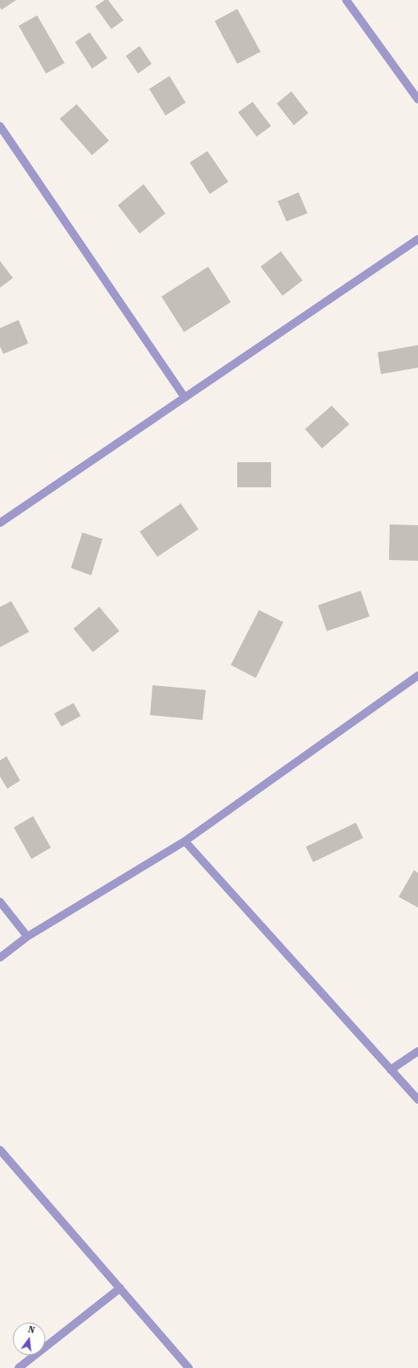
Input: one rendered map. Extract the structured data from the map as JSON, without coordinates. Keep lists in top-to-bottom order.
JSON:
{
  "north": "top"
}
